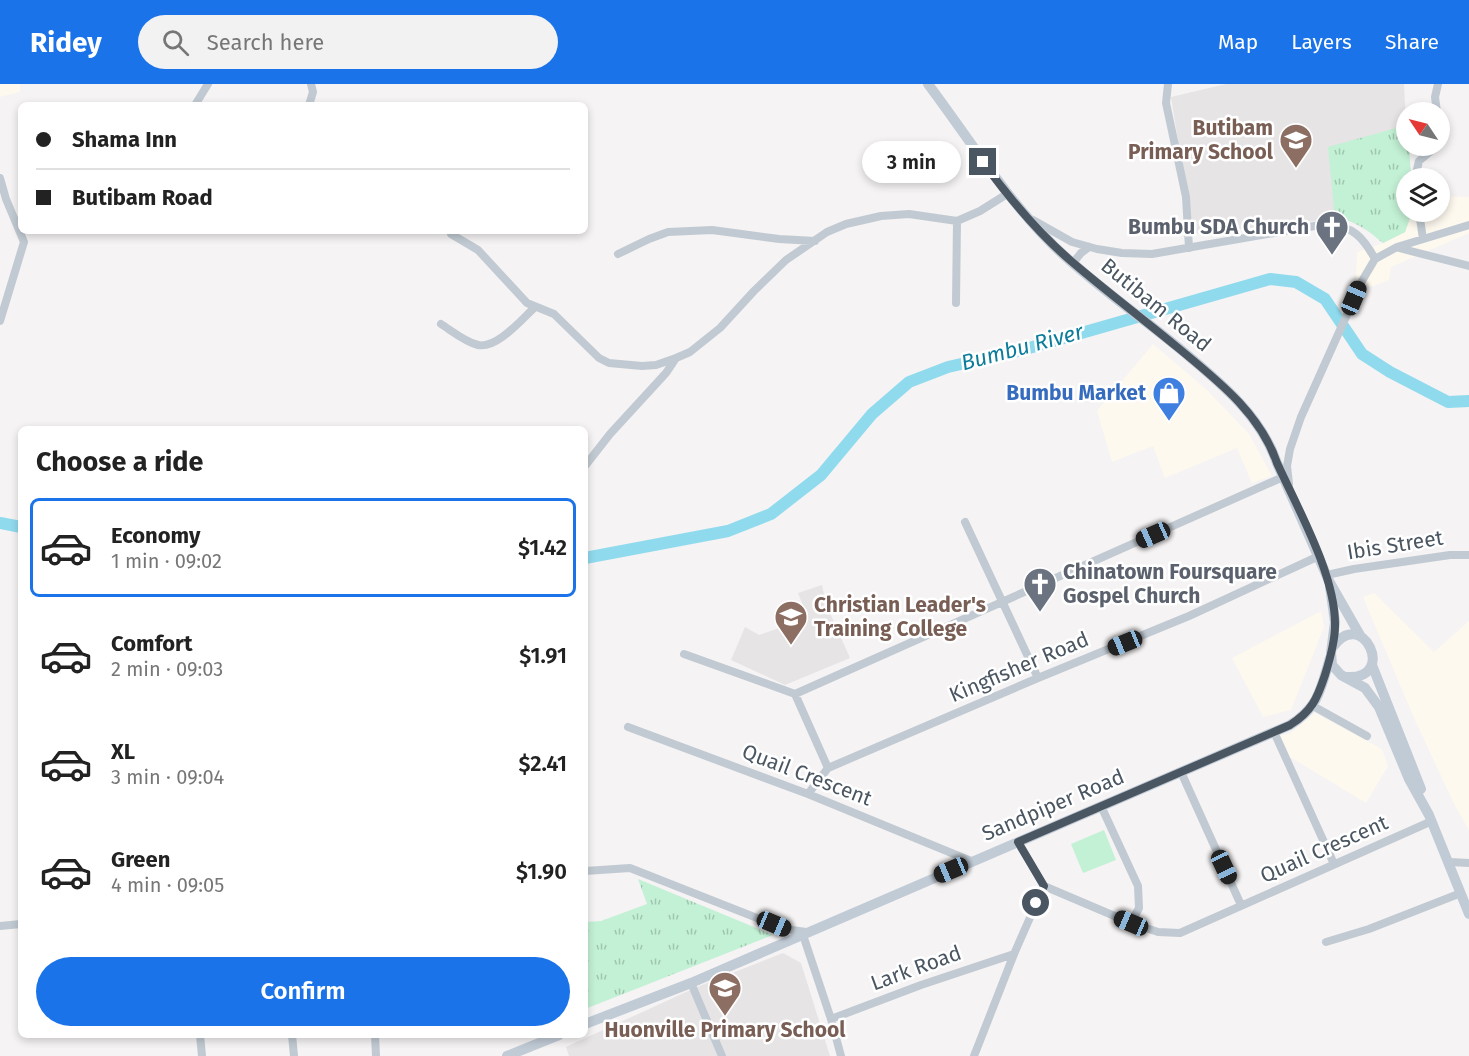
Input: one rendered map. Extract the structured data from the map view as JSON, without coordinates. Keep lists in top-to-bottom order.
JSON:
{
  "streets": {
    "main road": ["Butibam Road", "Sandpiper Road"],
    "street": [
      "Ibis Street",
      "Kingfisher Road",
      "Quail Crescent",
      "Lark Road"
    ]
  },
  "crossings": [
    ["Butibam Road", "Ibis Street"],
    ["Butibam Road", "Kingfisher Road"],
    ["Butibam Road", "Sandpiper Road"],
    ["Kingfisher Road", "Quail Crescent"],
    ["Quail Crescent", "Sandpiper Road"]
  ],
  "water": ["Bumbu River"],
  "places": {
    "school or university": ["Butibam Primary School", "Christian Leader's Training College", "Huonville Primary School"],
    "church": ["Bumbu SDA Church", "Chinatown Foursquare Gospel Church"],
    "shop": ["Bumbu Market"]
  },
  "north": "top left",
  "page": {
    "header": "Ridey",
    "search": "Search here",
    "nav": ["Map", "Layers", "Share"],
    "banner": ["Shama Inn", "Butibam Road"],
    "bubble": "3 min",
    "heading": "Choose a ride",
    "list": [
      {
        "name": "Economy",
        "note": "1 min · 09:02",
        "value": "$1.42"
      },
      {
        "name": "Comfort",
        "note": "2 min · 09:03",
        "value": "$1.91"
      },
      {
        "name": "XL",
        "note": "3 min · 09:04",
        "value": "$2.41"
      },
      {
        "name": "Green",
        "note": "4 min · 09:05",
        "value": "$1.90"
      }
    ],
    "buttons": "Confirm"
  }
}
